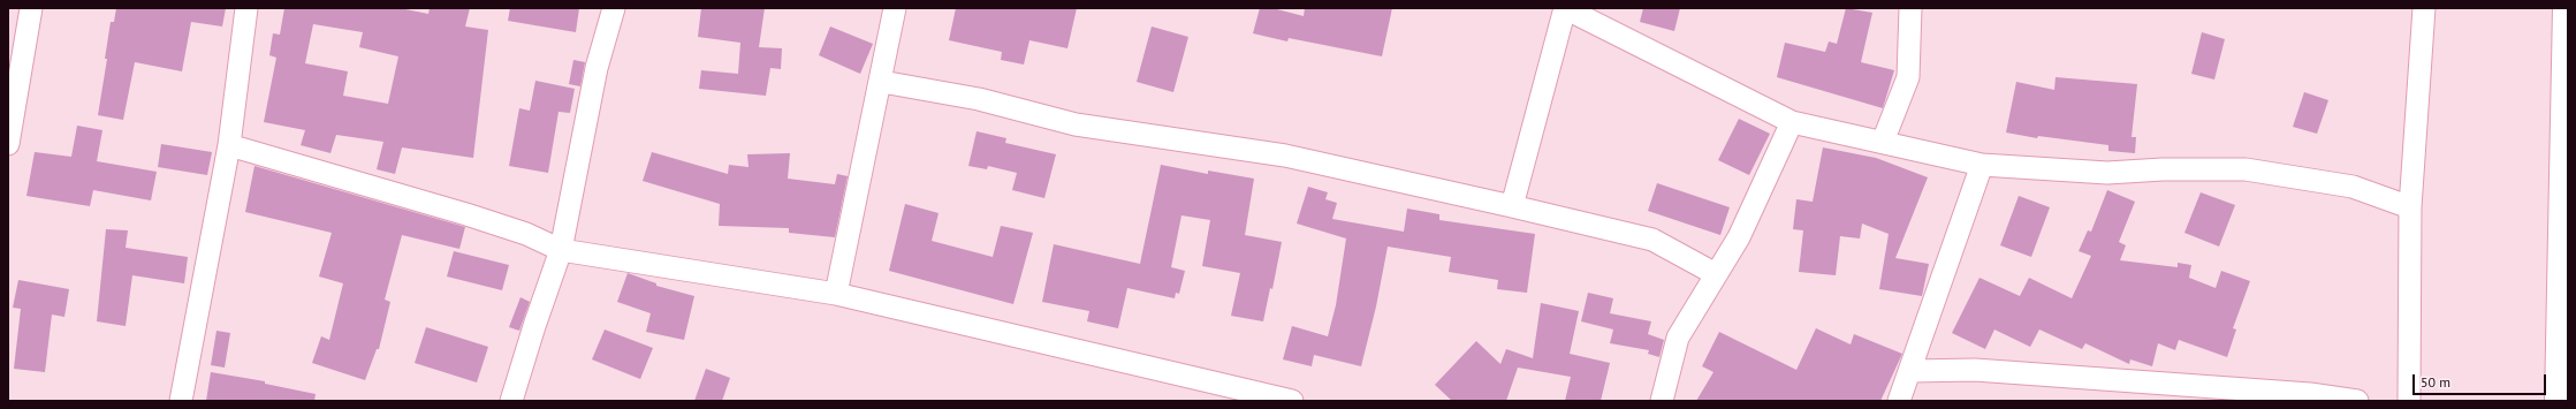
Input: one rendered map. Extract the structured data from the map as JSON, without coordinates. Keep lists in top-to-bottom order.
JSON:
{
  "scale_bar": "50 m"
}
